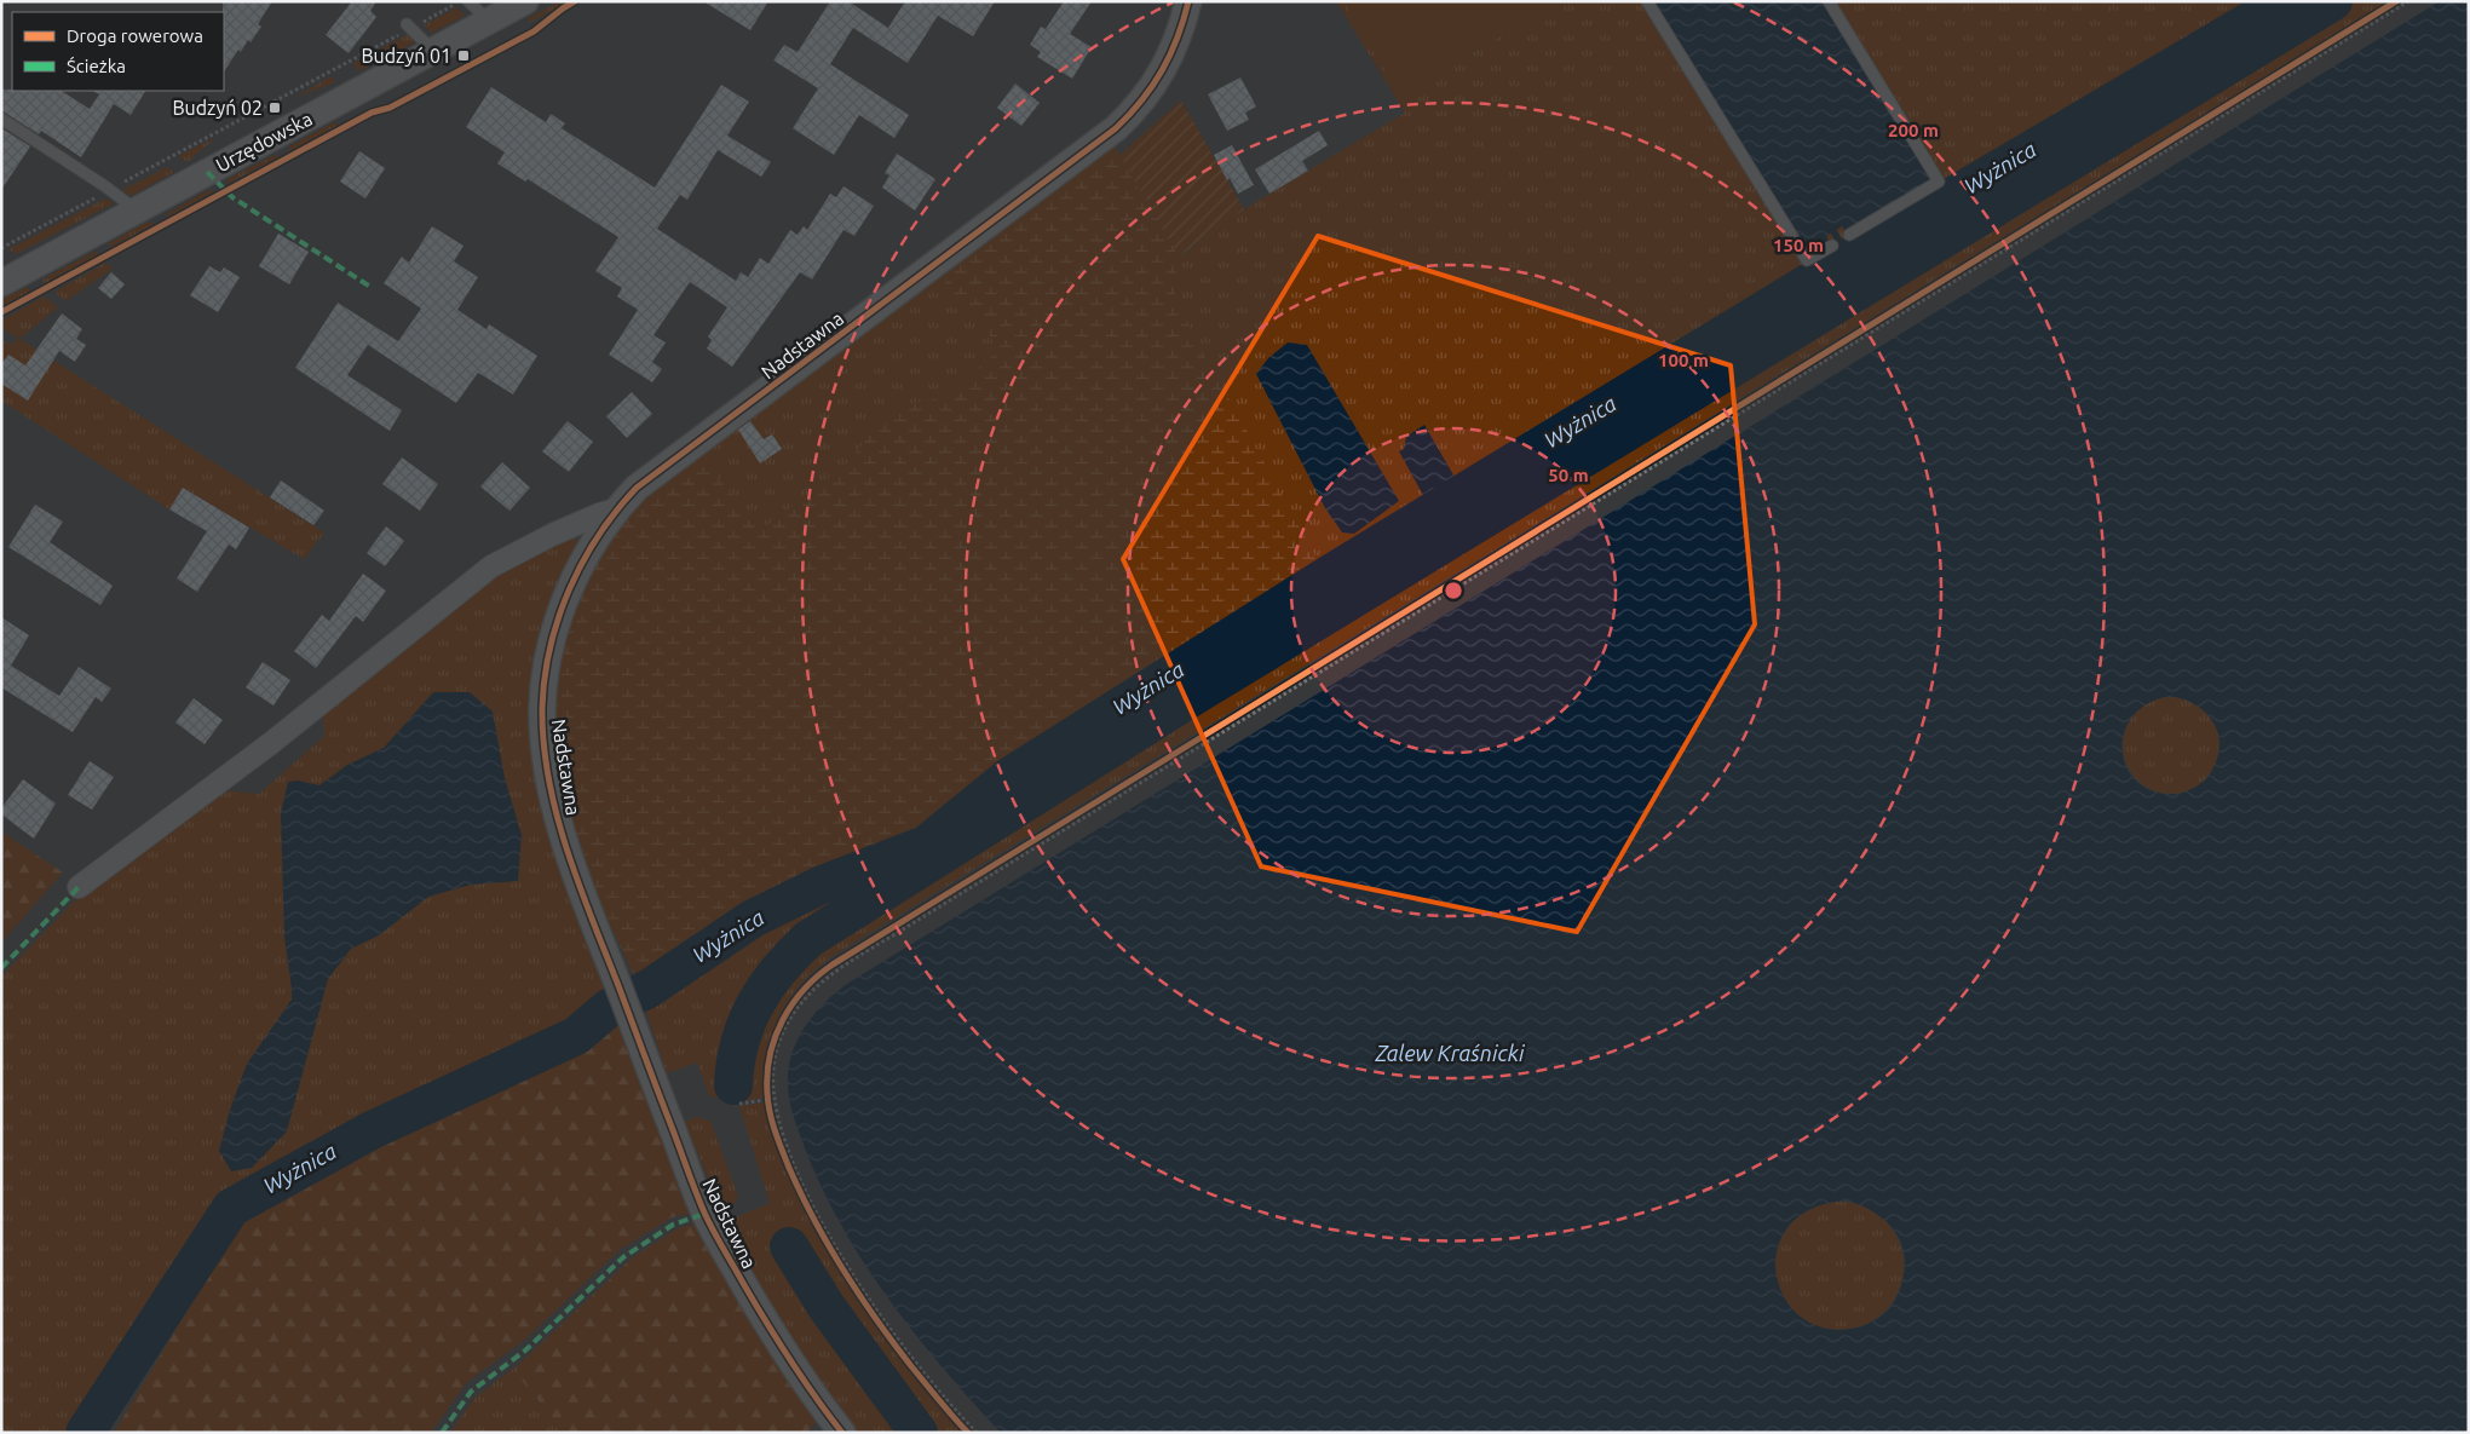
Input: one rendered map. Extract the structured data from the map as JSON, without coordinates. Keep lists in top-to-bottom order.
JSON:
{
  "streets": {
    "street": ["Urzędowska", "Nadstawna"]
  },
  "water": ["Wyżnica", "Zalew Kraśnicki"],
  "places": {
    "transit": ["Budzyń 01", "Budzyń 02"]
  },
  "legend": ["Droga rowerowa", "Ścieżka"],
  "rings": [
    "200 m",
    "150 m",
    "100 m",
    "50 m"
  ]
}
